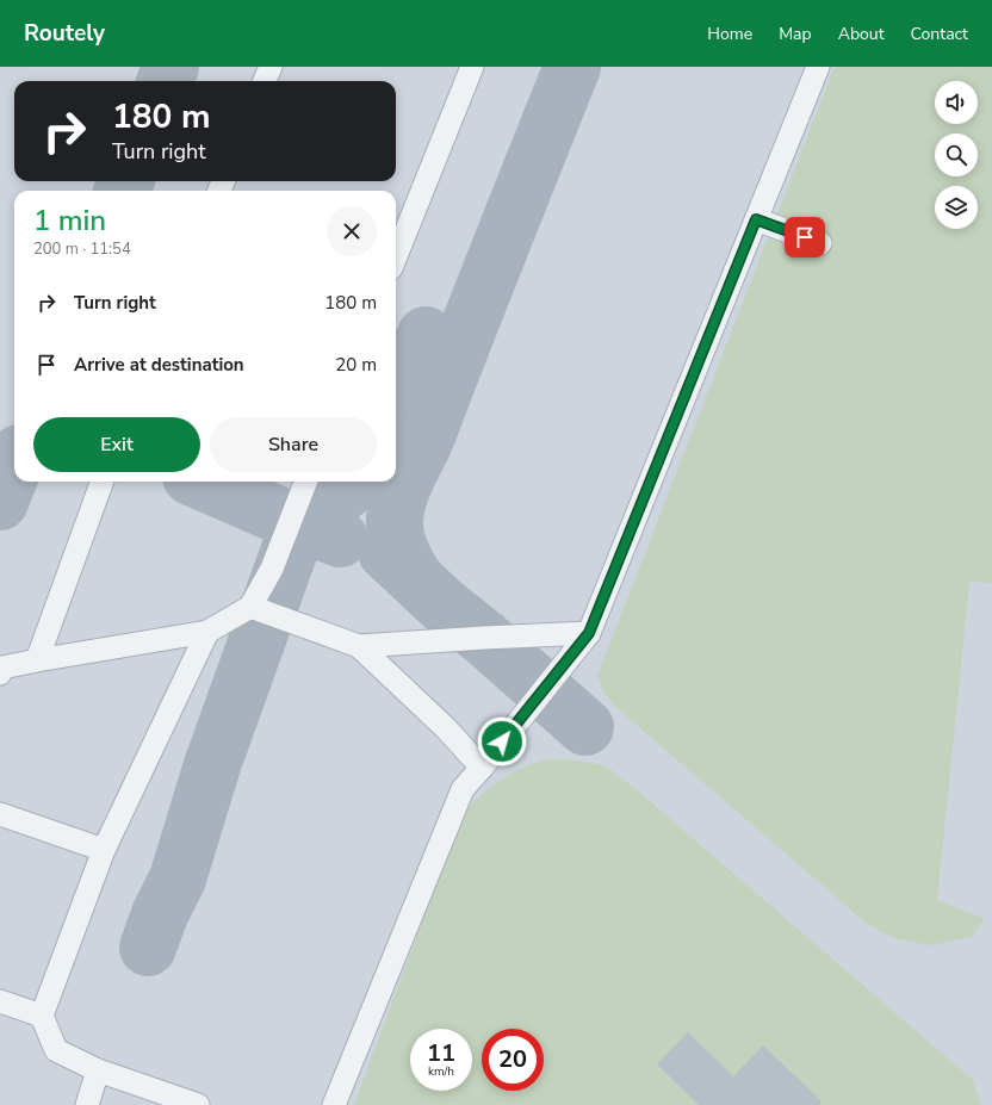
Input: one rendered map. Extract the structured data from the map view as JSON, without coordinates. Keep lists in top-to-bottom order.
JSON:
{
  "page": {
    "header": "Routely",
    "nav": [
      "Home",
      "Map",
      "About",
      "Contact"
    ],
    "turn": ["180 m", "Turn right"],
    "heading": ["1 min", "200 m · 11:54"],
    "list": [
      {
        "name": "Turn right",
        "value": "180 m"
      },
      {
        "name": "Arrive at destination",
        "value": "20 m"
      }
    ],
    "buttons": ["Exit", "Share"],
    "speed": "11 km/h",
    "limit": "20"
  }
}
